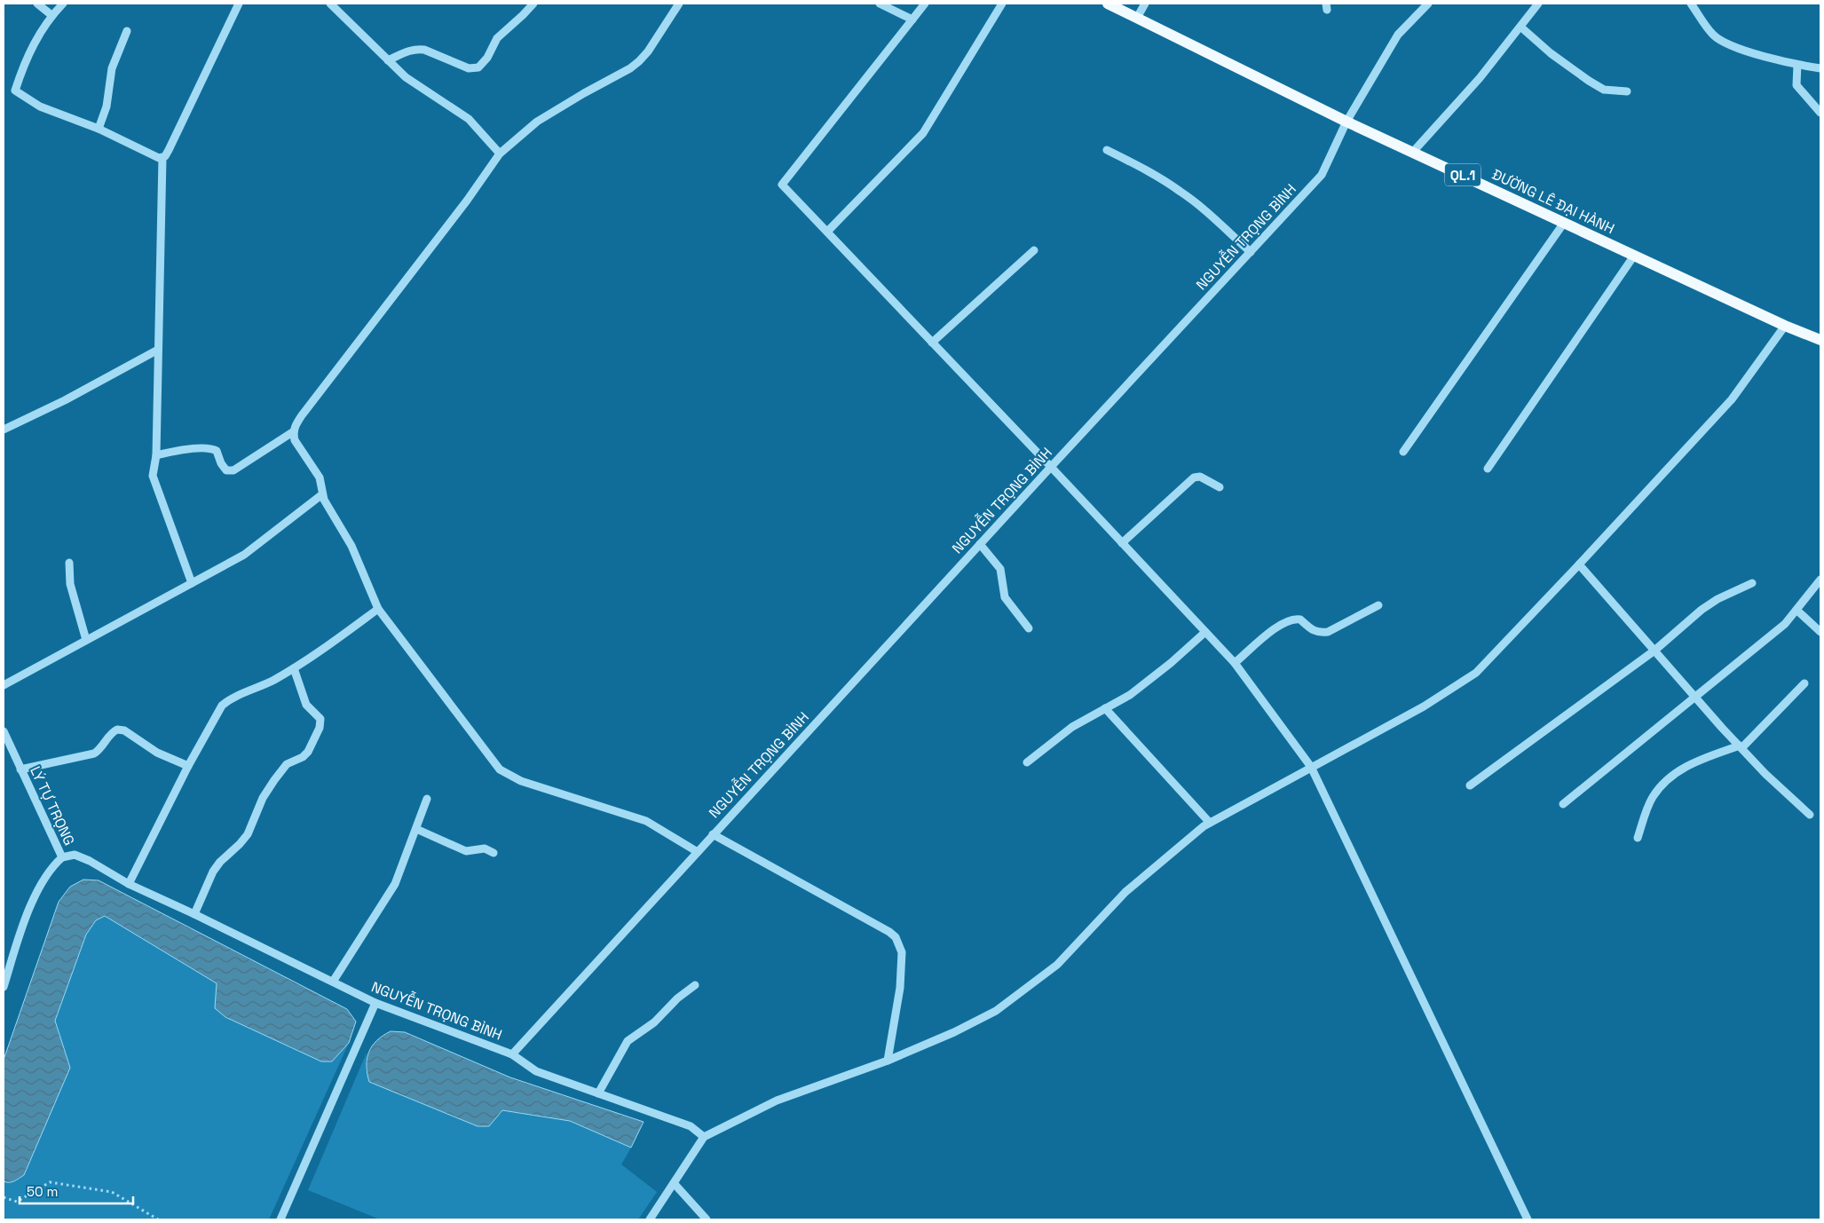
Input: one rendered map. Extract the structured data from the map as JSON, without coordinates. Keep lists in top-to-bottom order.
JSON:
{
  "streets": {
    "main road": ["QL.1", "ĐƯỜNG LÊ ĐẠI HÀNH"],
    "street": ["NGUYỄN TRỌNG BÌNH", "LÝ TỰ TRỌNG"]
  },
  "crossings": [
    ["ĐƯỜNG LÊ ĐẠI HÀNH", "NGUYỄN TRỌNG BÌNH"],
    ["NGUYỄN TRỌNG BÌNH", "LÝ TỰ TRỌNG"]
  ],
  "scale_bar": "50 m"
}
